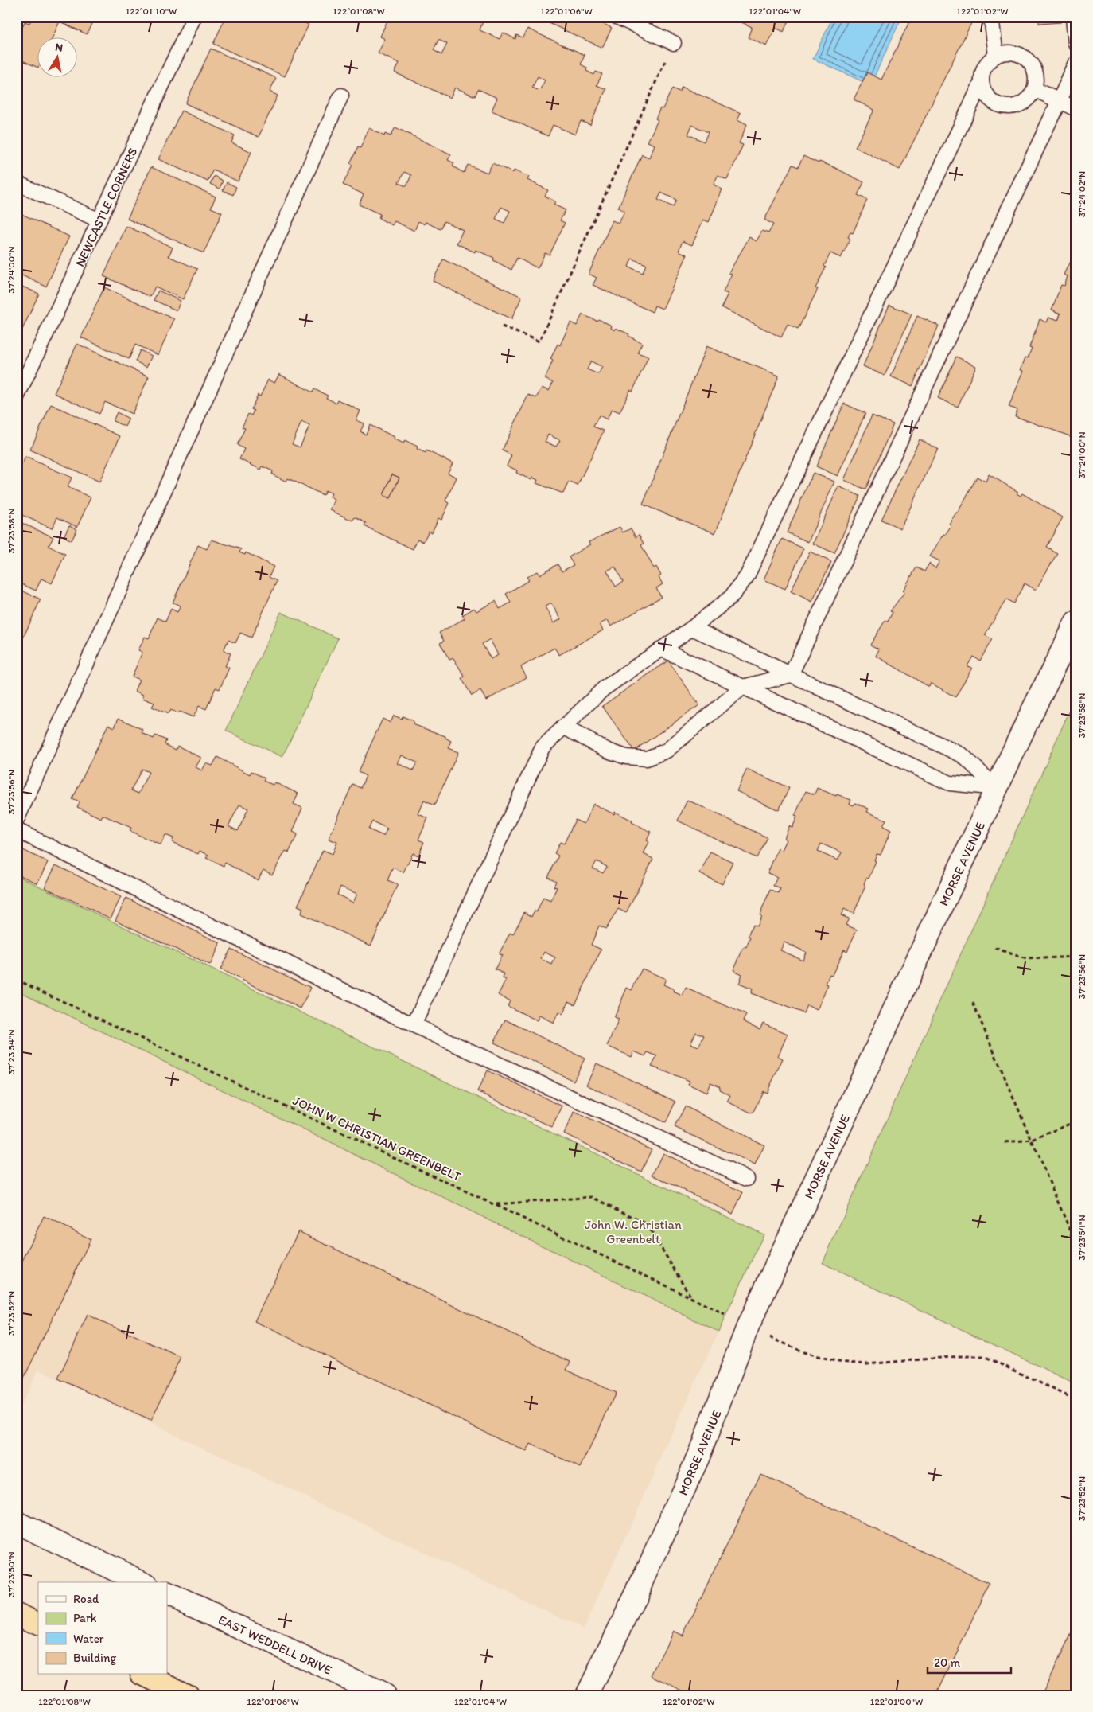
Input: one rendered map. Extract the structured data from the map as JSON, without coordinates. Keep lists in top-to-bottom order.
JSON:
{
  "streets": {
    "street": ["MORSE AVENUE", "EAST WEDDELL DRIVE"],
    "lane": ["NEWCASTLE CORNERS"],
    "path": ["JOHN W CHRISTIAN GREENBELT"]
  },
  "parks": ["John W. Christian Greenbelt"],
  "legend": [
    "Road",
    "Park",
    "Water",
    "Building"
  ],
  "scale_bar": "20 m",
  "north": "top",
  "coordinates": [
    "122°01'10\"W",
    "122°01'08\"W",
    "122°01'06\"W",
    "122°01'04\"W",
    "122°01'02\"W",
    "37°24'02\"N",
    "37°24'00\"N",
    "37°23'58\"N",
    "37°23'56\"N",
    "37°23'54\"N",
    "37°23'52\"N",
    "37°23'50\"N",
    "122°01'00\"W"
  ]
}
